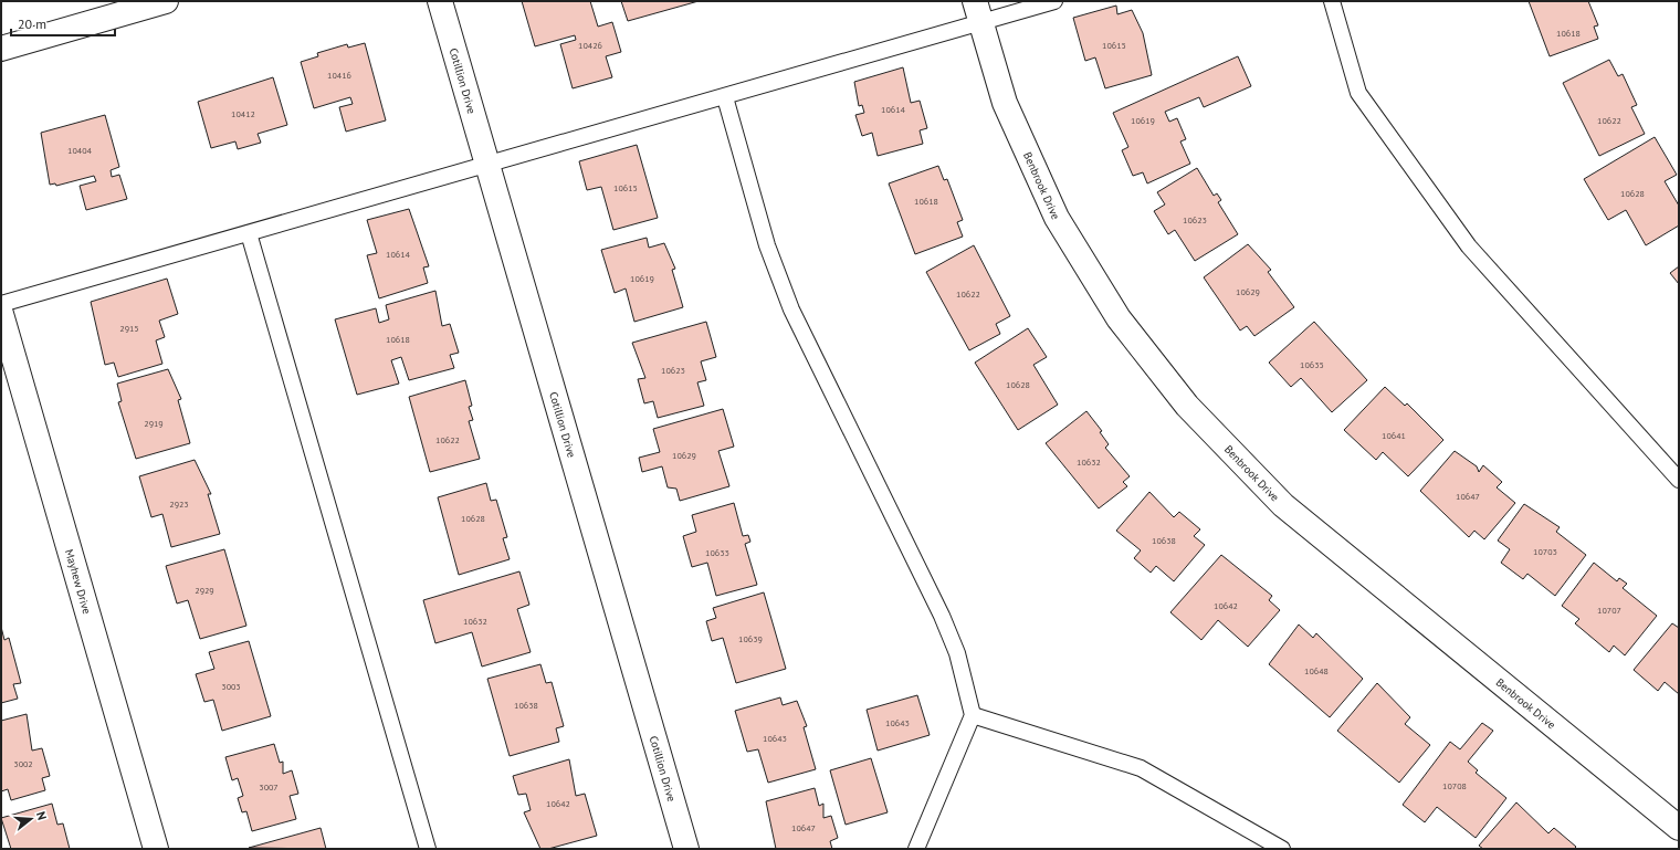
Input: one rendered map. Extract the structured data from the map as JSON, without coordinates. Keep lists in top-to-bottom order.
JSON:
{
  "streets": {
    "street": ["Cotillion Drive", "Benbrook Drive", "Mayhew Drive"]
  },
  "house_numbers": [
    "10618",
    "10426",
    "10615",
    "10416",
    "10614",
    "10412",
    "10619",
    "10622",
    "10404",
    "10615",
    "10628",
    "10618",
    "10623",
    "10614",
    "10619",
    "10629",
    "10622",
    "2915",
    "10618",
    "10635",
    "10623",
    "10628",
    "2919",
    "10641",
    "10622",
    "10629",
    "10632",
    "10647",
    "2923",
    "10628",
    "10638",
    "10703",
    "10633",
    "2929",
    "10642",
    "10707",
    "10632",
    "10639",
    "10648",
    "3003",
    "10638",
    "10643",
    "10643",
    "3002",
    "10708",
    "3007",
    "10642",
    "10647"
  ],
  "scale_bar": "20 m",
  "north": "right"
}
